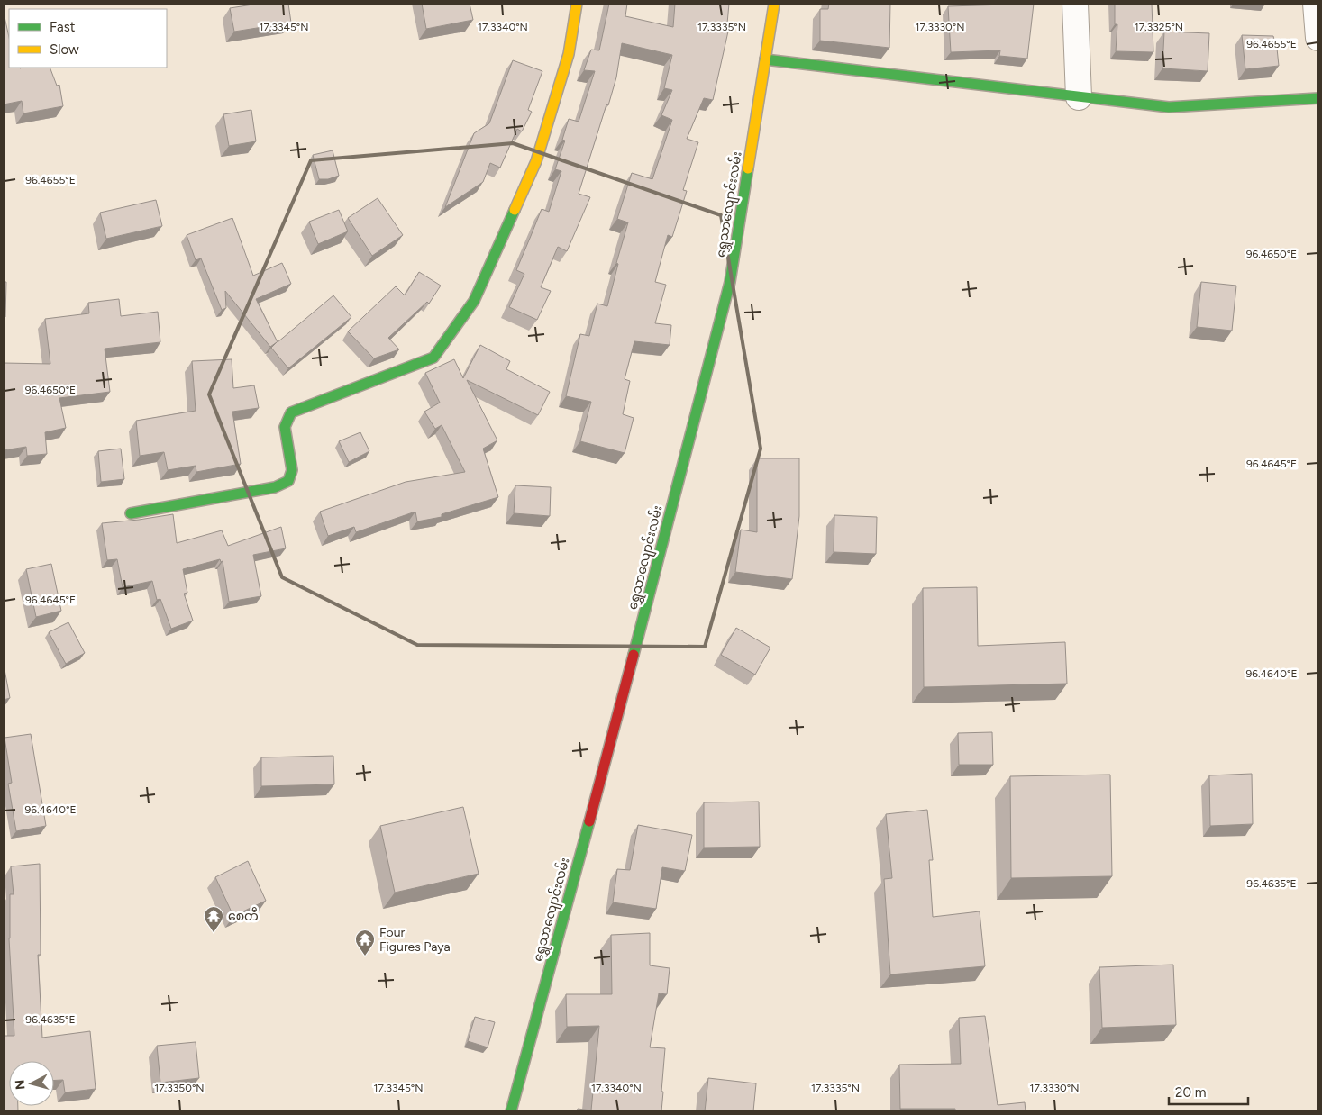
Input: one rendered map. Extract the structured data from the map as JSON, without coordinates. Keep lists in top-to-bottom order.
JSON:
{
  "streets": {
    "street": ["ရွှေသာလျောင်းလမ်း"]
  },
  "places": {
    "temple": ["စေတီ", "Four Figures Paya"]
  },
  "legend": ["Fast", "Slow"],
  "scale_bar": "20 m",
  "north": "left",
  "coordinates": [
    "17.3345°N",
    "17.3340°N",
    "17.3335°N",
    "17.3330°N",
    "17.3325°N",
    "96.4655°E",
    "96.4650°E",
    "96.4645°E",
    "96.4640°E",
    "96.4635°E",
    "17.3350°N"
  ]
}
